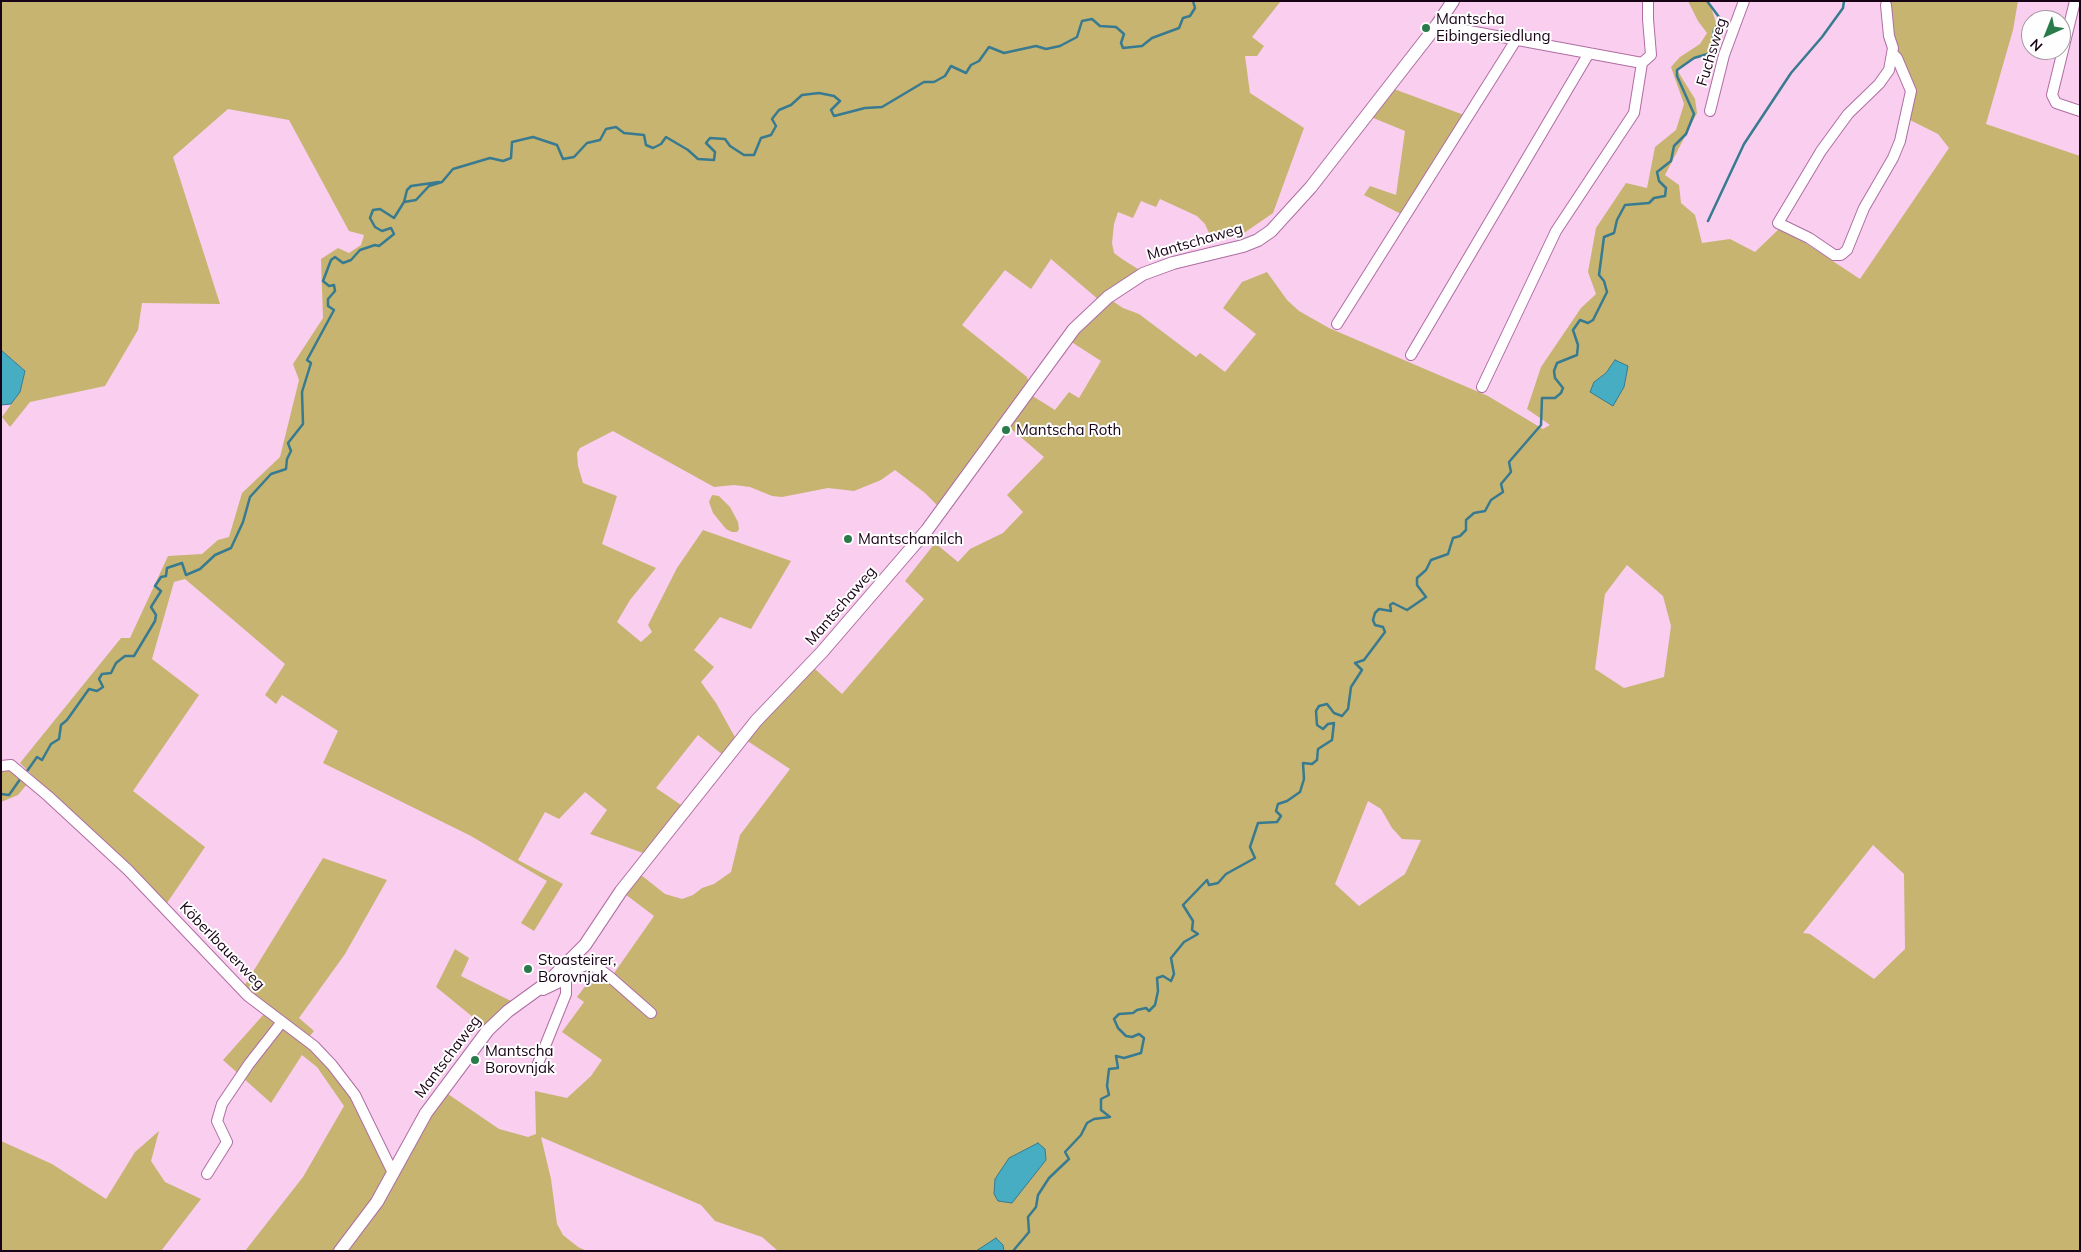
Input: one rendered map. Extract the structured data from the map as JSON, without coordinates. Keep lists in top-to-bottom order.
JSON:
{
  "streets": {
    "street": ["Fuchsweg", "Mantschaweg", "Köberlbauerweg"]
  },
  "crossings": [
    ["Mantschaweg", "Köberlbauerweg"]
  ],
  "places": [
    "Mantscha Eibingersiedlung",
    "Mantscha Roth",
    "Mantschamilch",
    "Stoasteirer, Borovnjak",
    "Mantscha Borovnjak"
  ],
  "north": "bottom left"
}
